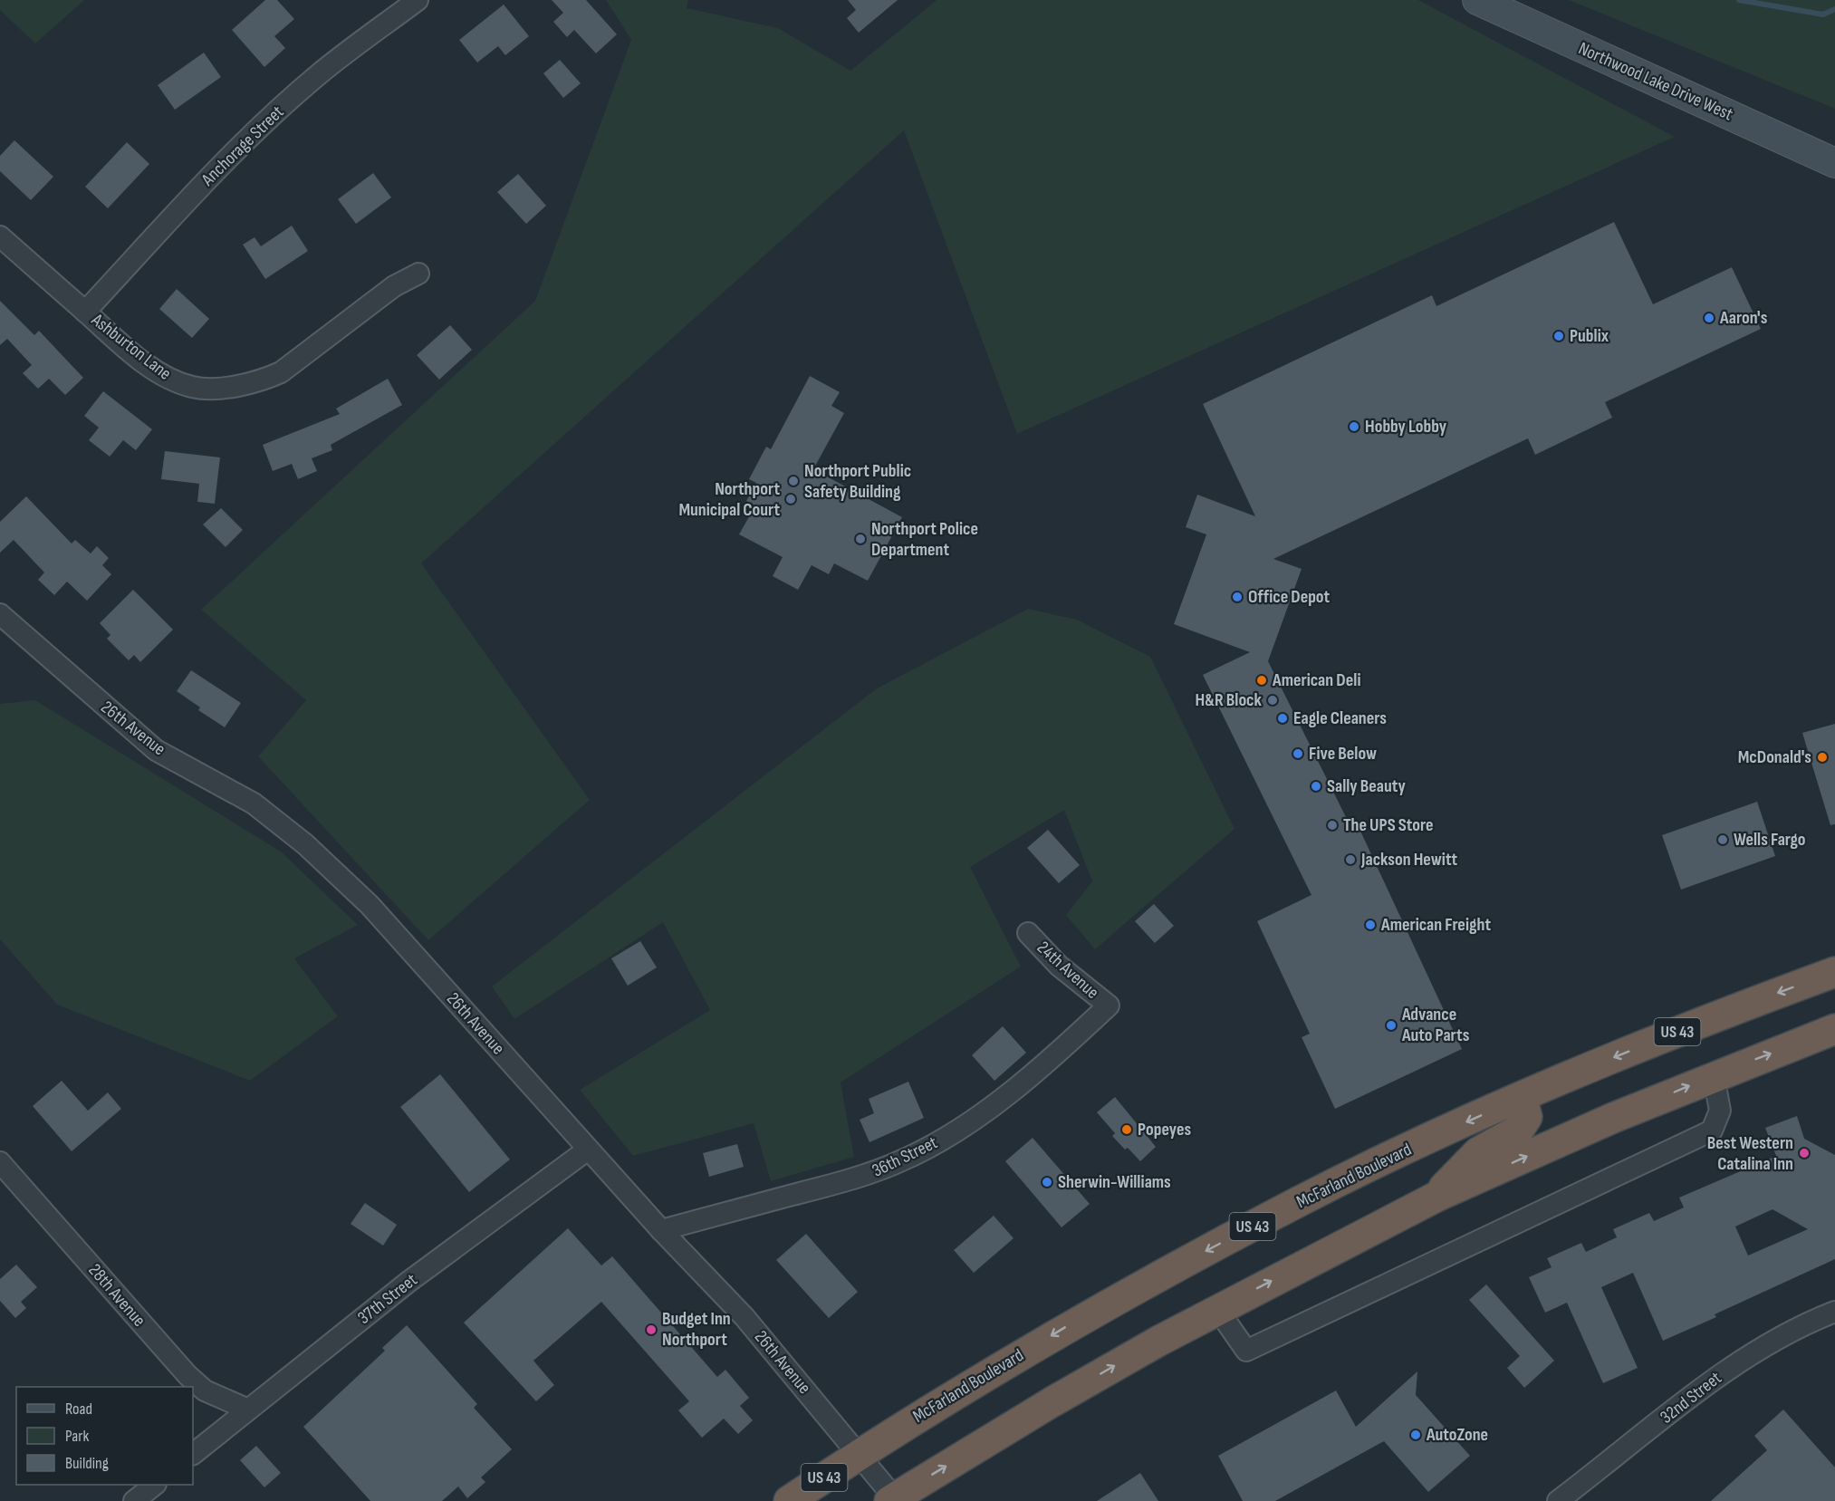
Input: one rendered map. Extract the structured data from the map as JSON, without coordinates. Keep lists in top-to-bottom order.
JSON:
{
  "streets": {
    "highway": ["US 43", "McFarland Boulevard"],
    "street": [
      "Northwood Lake Drive West",
      "Anchorage Street",
      "Ashburton Lane",
      "26th Avenue",
      "24th Avenue",
      "36th Street",
      "28th Avenue",
      "37th Street",
      "32nd Street"
    ]
  },
  "crossings": [
    ["Anchorage Street", "Ashburton Lane"],
    ["26th Avenue", "36th Street"],
    ["26th Avenue", "McFarland Boulevard"],
    ["26th Avenue", "37th Street"],
    ["24th Avenue", "36th Street"],
    ["28th Avenue", "37th Street"]
  ],
  "places": [
    "Aaron's",
    "Publix",
    "Hobby Lobby",
    "Northport Public Safety Building",
    "Northport Municipal Court",
    "Northport Police Department",
    "Office Depot",
    "American Deli",
    "H&R Block",
    "Eagle Cleaners",
    "Five Below",
    "McDonald's",
    "Sally Beauty",
    "The UPS Store",
    "Wells Fargo",
    "Jackson Hewitt",
    "American Freight",
    "Advance Auto Parts",
    "Popeyes",
    "Best Western Catalina Inn",
    "Sherwin-Williams",
    "Budget Inn Northport",
    "AutoZone"
  ],
  "legend": ["Road", "Park", "Building"]
}
